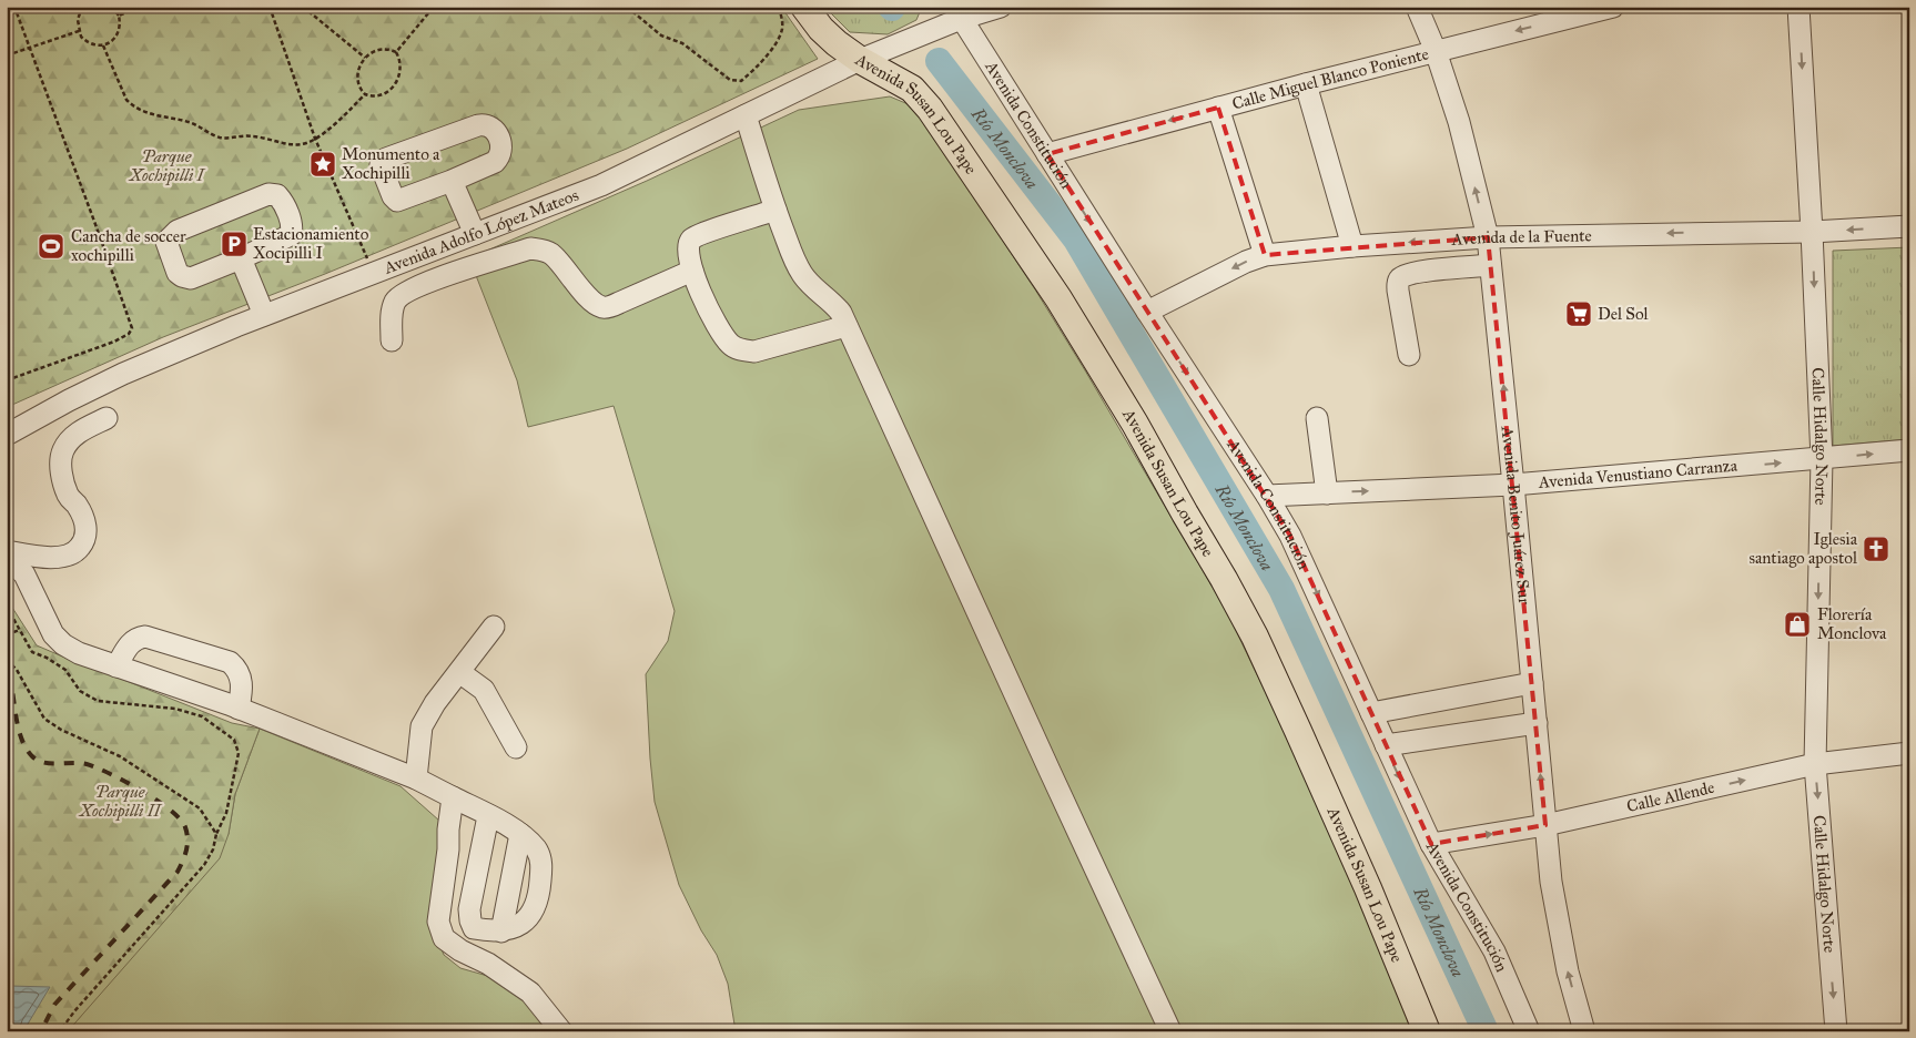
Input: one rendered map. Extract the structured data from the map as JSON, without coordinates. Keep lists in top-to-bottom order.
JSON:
{
  "streets": {
    "main road": ["Avenida Susan Lou Pape"],
    "street": [
      "Calle Miguel Blanco Poniente",
      "Avenida Constitución",
      "Avenida Adolfo López Mateos",
      "Avenida de la Fuente",
      "Calle Hidalgo Norte",
      "Avenida Venustiano Carranza",
      "Avenida Benito Juárez Sur",
      "Calle Allende"
    ]
  },
  "crossings": [
    ["Calle Miguel Blanco Poniente", "Avenida Constitución"],
    ["Calle Miguel Blanco Poniente", "Avenida Benito Juárez Sur"],
    ["Avenida Susan Lou Pape", "Avenida Adolfo López Mateos"],
    ["Avenida Constitución", "Avenida Adolfo López Mateos"],
    ["Avenida Constitución", "Avenida de la Fuente"],
    ["Avenida Constitución", "Avenida Venustiano Carranza"],
    ["Avenida Constitución", "Calle Allende"],
    ["Avenida de la Fuente", "Calle Hidalgo Norte"],
    ["Avenida de la Fuente", "Avenida Benito Juárez Sur"],
    ["Calle Hidalgo Norte", "Avenida Venustiano Carranza"],
    ["Calle Hidalgo Norte", "Calle Allende"],
    ["Avenida Venustiano Carranza", "Avenida Benito Juárez Sur"],
    ["Avenida Benito Juárez Sur", "Calle Allende"]
  ],
  "one_way": [
    "Calle Miguel Blanco Poniente",
    "Avenida Constitución",
    "Avenida de la Fuente",
    "Calle Hidalgo Norte",
    "Avenida Venustiano Carranza",
    "Avenida Benito Juárez Sur"
  ],
  "water": ["Río Monclova"],
  "parks": ["Parque Xochipilli I", "Parque Xochipilli II"],
  "places": {
    "place": ["Monumento a Xochipilli"],
    "parking": ["Estacionamiento Xocipilli I"],
    "sports": ["Cancha de soccer xochipilli"],
    "supermarket": ["Del Sol"],
    "church": ["Iglesia santiago apostol"],
    "shop": ["Florería Monclova"]
  }
}
